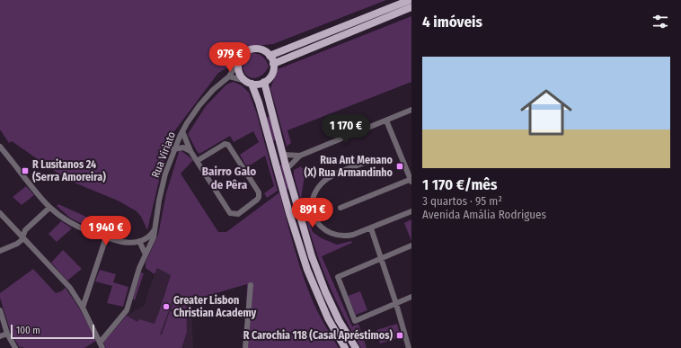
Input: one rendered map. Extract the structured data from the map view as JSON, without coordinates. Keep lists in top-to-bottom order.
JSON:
{
  "streets": {
    "street": ["Rua Viriato"]
  },
  "districts": ["Bairro Galo de Pêra"],
  "places": {
    "transit": ["Rua Ant Menano (X) Rua Armandinho", "R Lusitanos 24 (Serra Amoreira)", "R Carochia 118 (Casal Apréstimos)"],
    "other": ["Greater Lisbon Christian Academy"]
  },
  "scale_bar": "100 m",
  "page": {
    "heading": "4 imóveis",
    "price": [
      "979 €",
      "1 170 €",
      "891 €",
      "1 940 €"
    ],
    "list": [
      {
        "name": "1 170 €/mês",
        "note": "3 quartos · 95 m² · Avenida Amália Rodrigues"
      }
    ],
    "scale": "100 m"
  }
}
